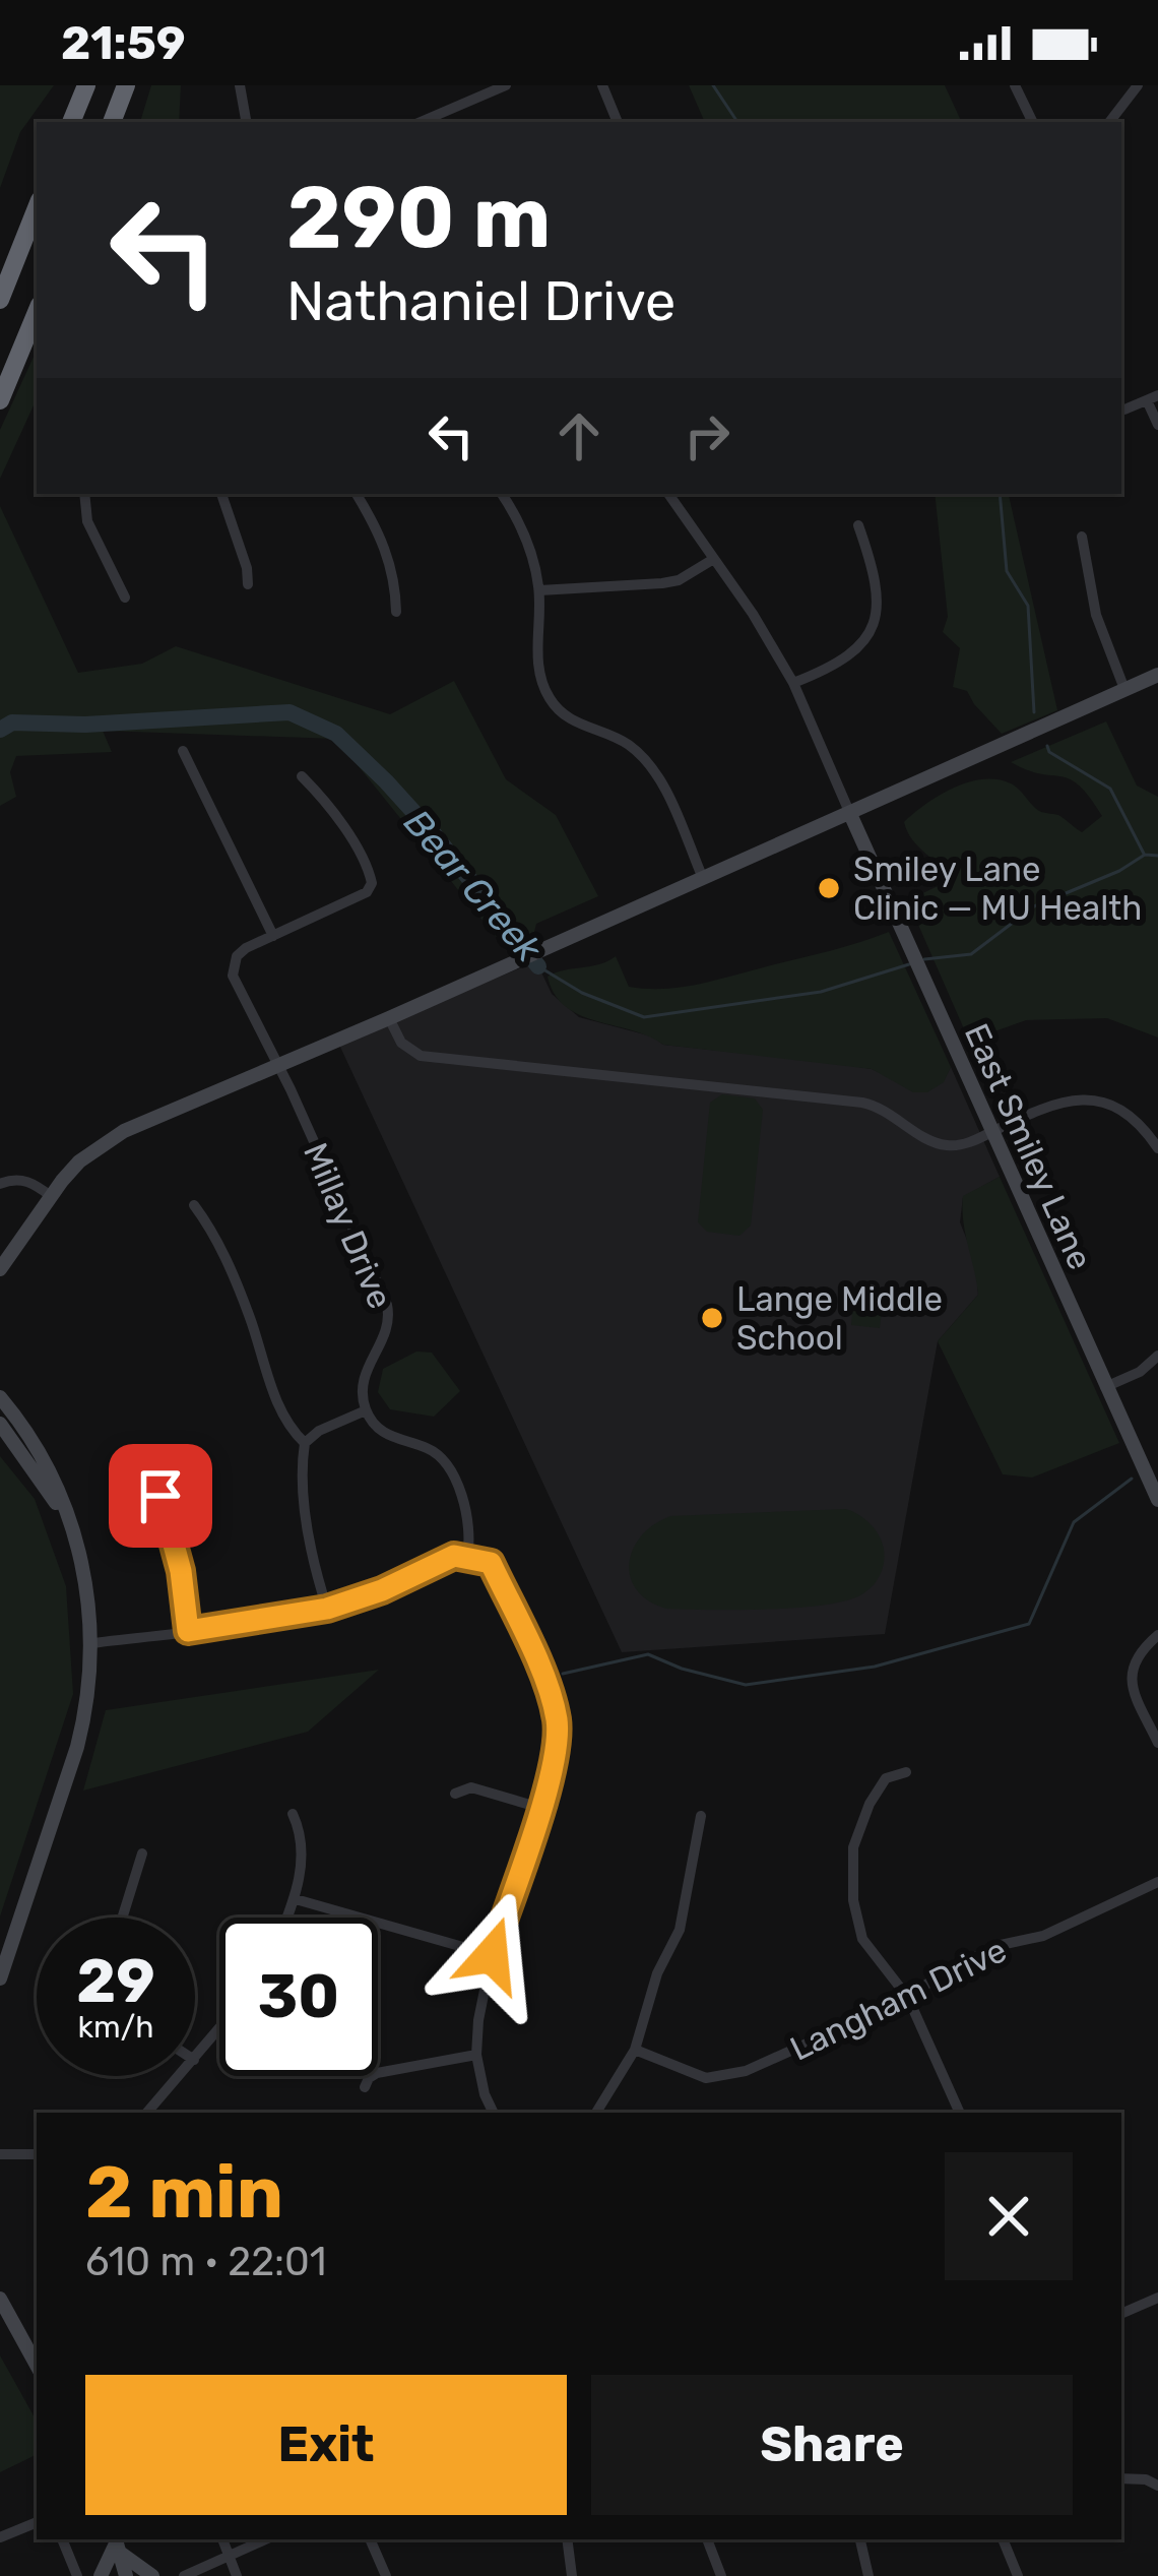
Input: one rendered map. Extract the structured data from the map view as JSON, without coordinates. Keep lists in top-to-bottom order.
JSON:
{
  "streets": {
    "street": ["East Smiley Lane", "Millay Drive", "Langham Drive"]
  },
  "water": ["Bear Creek"],
  "places": ["Smiley Lane Clinic — MU Health", "Lange Middle School"],
  "page": {
    "status": "21:59",
    "turn": ["290 m", "Nathaniel Drive"],
    "speed": "29 km/h",
    "limit": "30",
    "heading": ["2 min", "610 m · 22:01"],
    "buttons": ["Exit", "Share"]
  }
}
